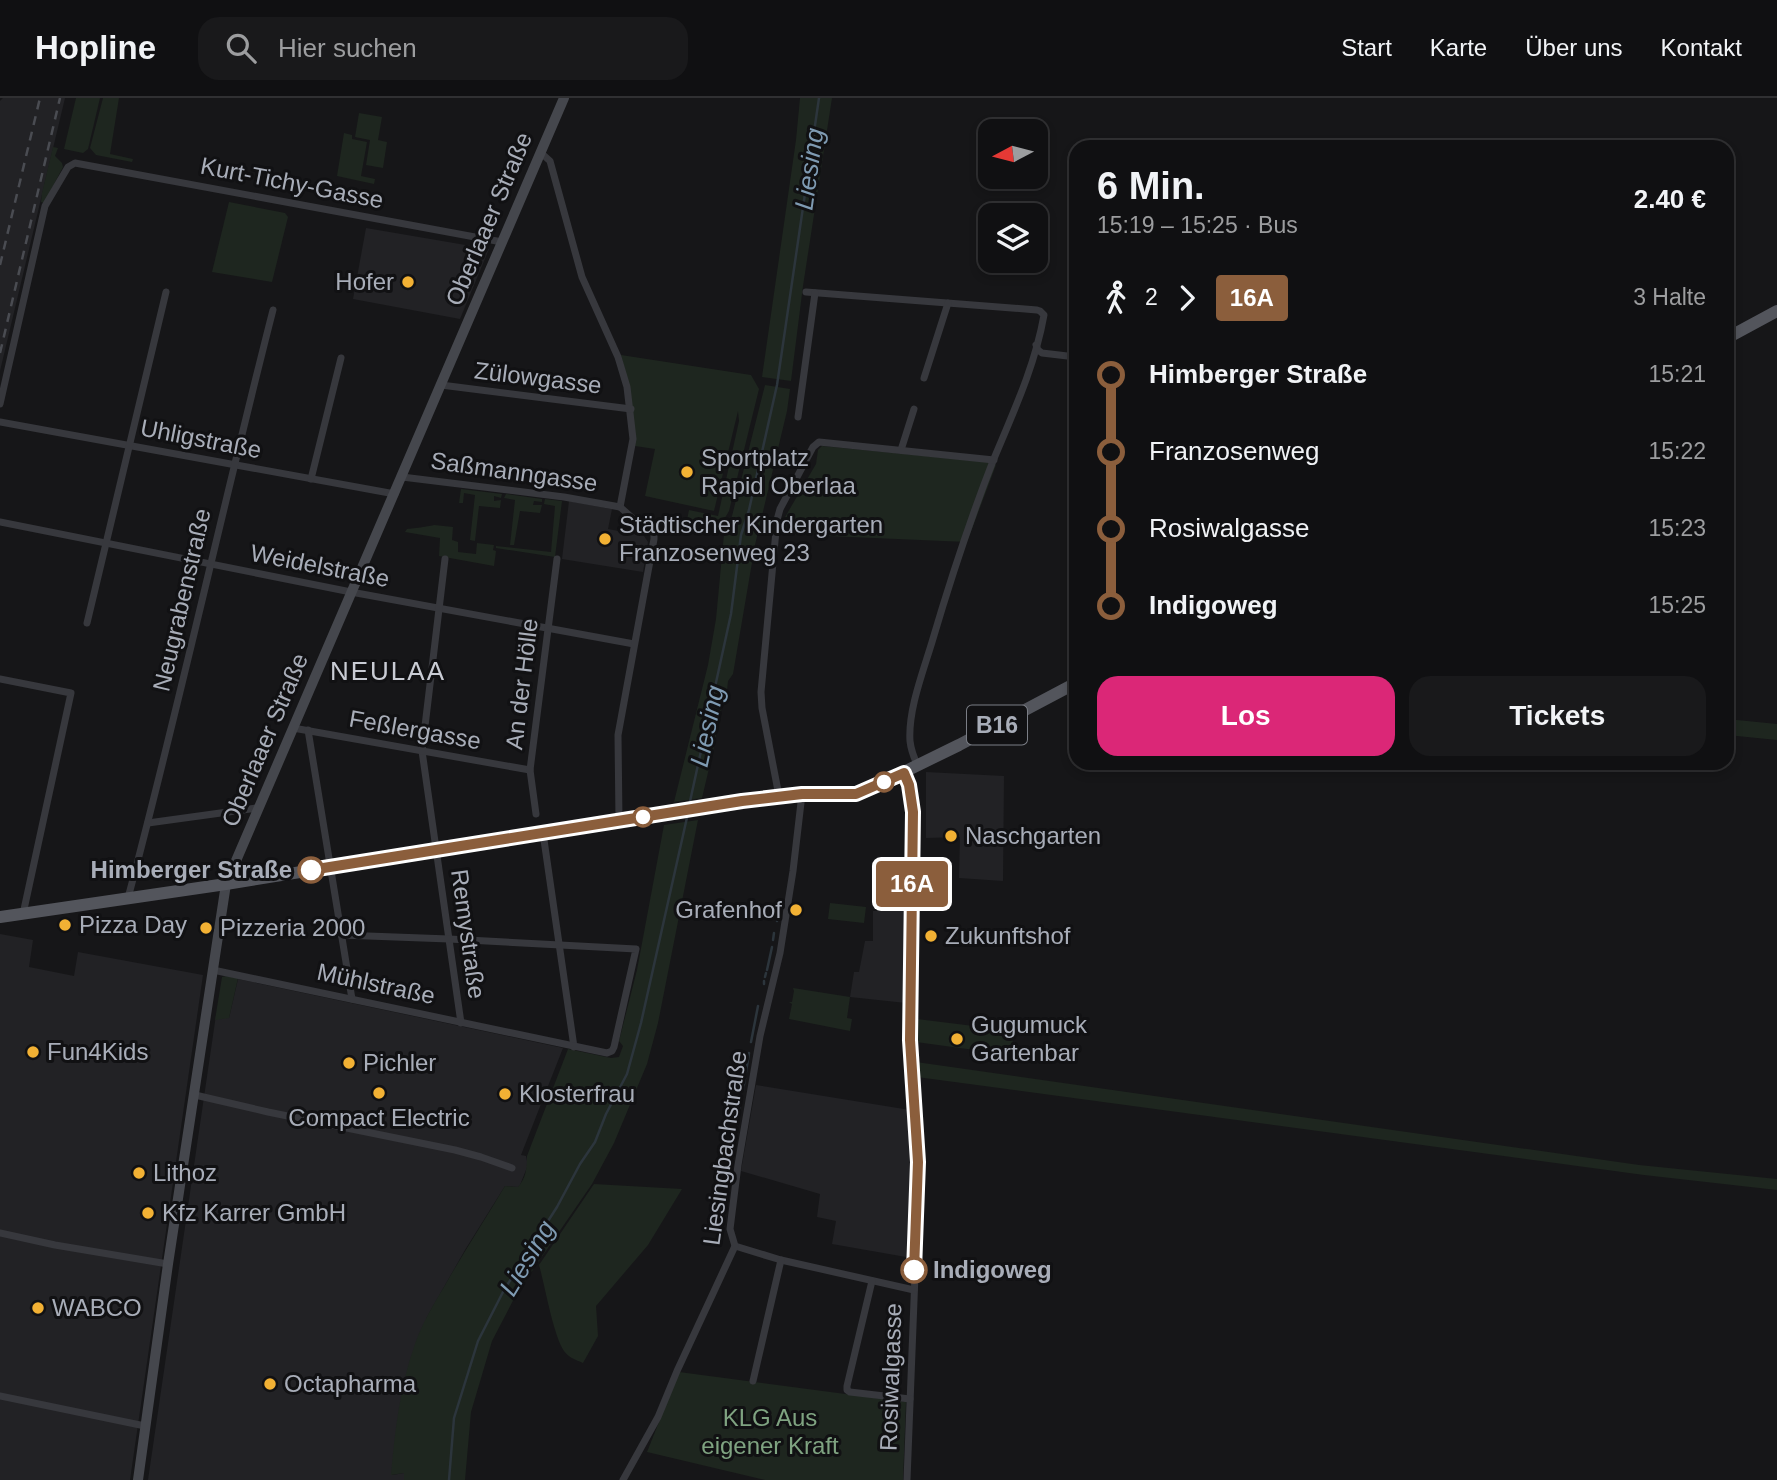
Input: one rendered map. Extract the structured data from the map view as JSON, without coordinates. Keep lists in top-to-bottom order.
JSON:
{
  "streets": {
    "main road": ["Oberlaaer Straße", "B16"],
    "street": [
      "Kurt-Tichy-Gasse",
      "Zülowgasse",
      "Uhligstraße",
      "Saßmanngasse",
      "Weidelstraße",
      "Neugrabenstraße",
      "An der Hölle",
      "Feßlergasse",
      "Remystraße",
      "Mühlstraße",
      "Liesingbachstraße",
      "Rosiwalgasse"
    ]
  },
  "crossings": [
    ["Kurt-Tichy-Gasse", "Oberlaaer Straße"],
    ["Oberlaaer Straße", "Zülowgasse"],
    ["Oberlaaer Straße", "Uhligstraße"],
    ["Oberlaaer Straße", "Saßmanngasse"],
    ["Oberlaaer Straße", "Weidelstraße"],
    ["Oberlaaer Straße", "B16"],
    ["Oberlaaer Straße", "Feßlergasse"],
    ["Oberlaaer Straße", "Mühlstraße"],
    ["Uhligstraße", "Neugrabenstraße"],
    ["Weidelstraße", "Neugrabenstraße"],
    ["Weidelstraße", "An der Hölle"],
    ["Weidelstraße", "Remystraße"],
    ["Neugrabenstraße", "B16"],
    ["An der Hölle", "Feßlergasse"],
    ["B16", "Remystraße"],
    ["B16", "Liesingbachstraße"],
    ["B16", "Rosiwalgasse"],
    ["Feßlergasse", "Remystraße"],
    ["Remystraße", "Mühlstraße"]
  ],
  "districts": ["NEULAA"],
  "water": ["Liesing"],
  "parks": ["KLG Aus eigener Kraft"],
  "places": [
    "Hofer",
    "Sportplatz Rapid Oberlaa",
    "Städtischer Kindergarten Franzosenweg 23",
    "Naschgarten",
    "Himberger Straße",
    "Grafenhof",
    "Pizza Day",
    "Pizzeria 2000",
    "Zukunftshof",
    "Gugumuck Gartenbar",
    "Fun4Kids",
    "Pichler",
    "Compact Electric",
    "Klosterfrau",
    "Lithoz",
    "Kfz Karrer GmbH",
    "Indigoweg",
    "WABCO",
    "Octapharma"
  ],
  "lines": ["bus line 16A"],
  "north": "left",
  "page": {
    "header": "Hopline",
    "search": "Hier suchen",
    "nav": [
      "Start",
      "Karte",
      "Über uns",
      "Kontakt"
    ],
    "on_map": "16A",
    "heading": ["6 Min.", "15:19 – 15:25 · Bus", "2.40 €"],
    "legs": ["2", "16A", "3 Halte"],
    "list": [
      {
        "name": "Himberger Straße",
        "value": "15:21"
      },
      {
        "name": "Franzosenweg",
        "value": "15:22"
      },
      {
        "name": "Rosiwalgasse",
        "value": "15:23"
      },
      {
        "name": "Indigoweg",
        "value": "15:25"
      }
    ],
    "buttons": ["Los", "Tickets"]
  }
}
